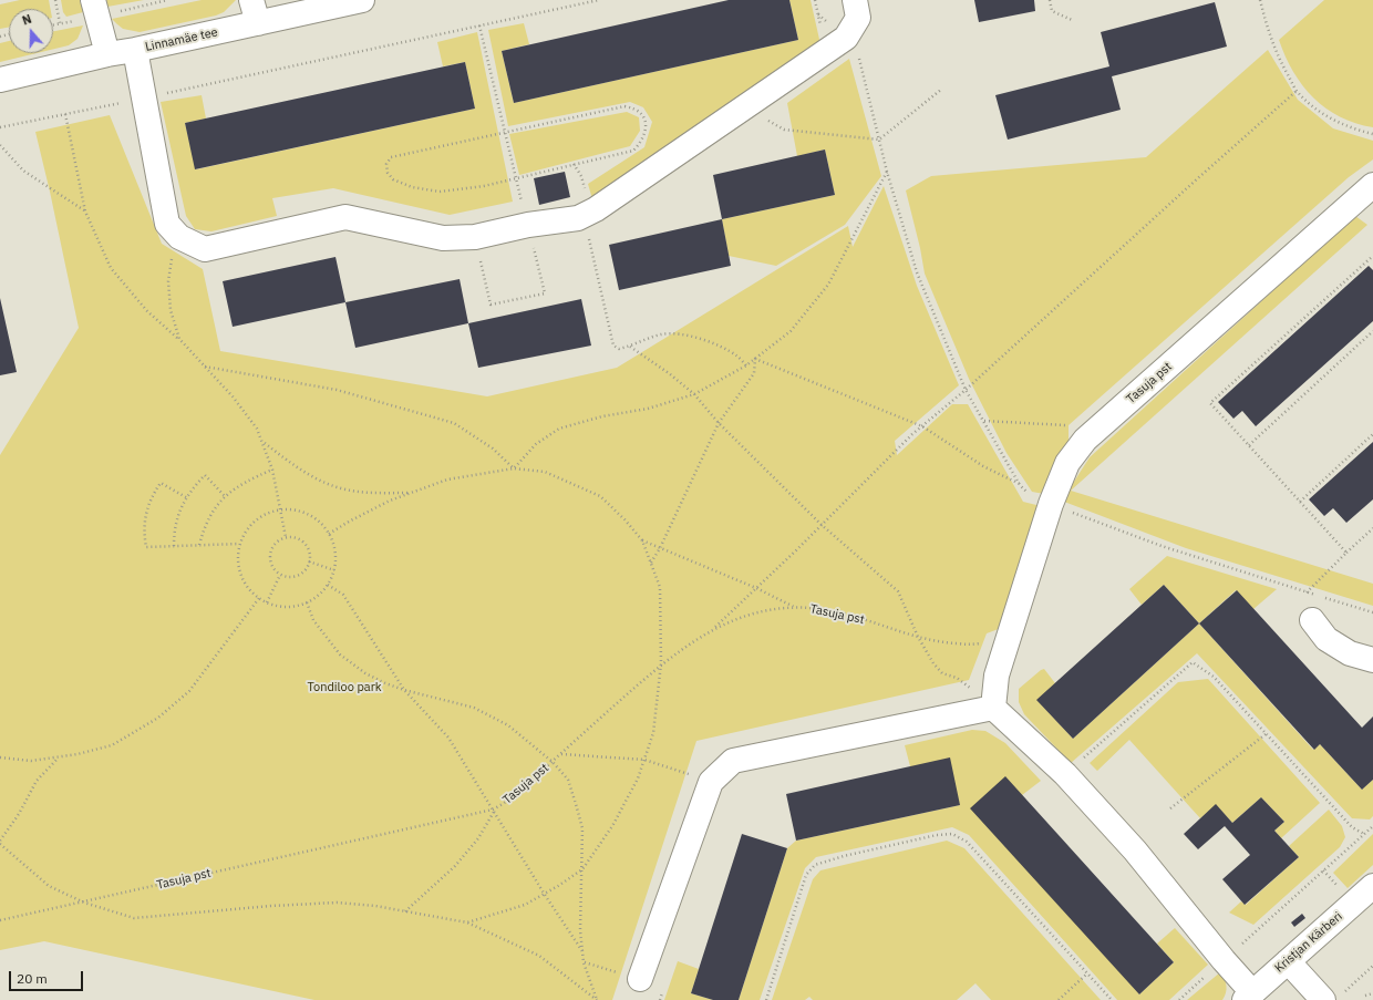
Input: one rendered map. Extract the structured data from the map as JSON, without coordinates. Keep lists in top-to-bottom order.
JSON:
{
  "streets": {
    "street": ["Linnamäe tee", "Tasuja pst", "Kristjan Kärberi"]
  },
  "parks": ["Tondiloo park"],
  "scale_bar": "20 m",
  "north": "top"
}
